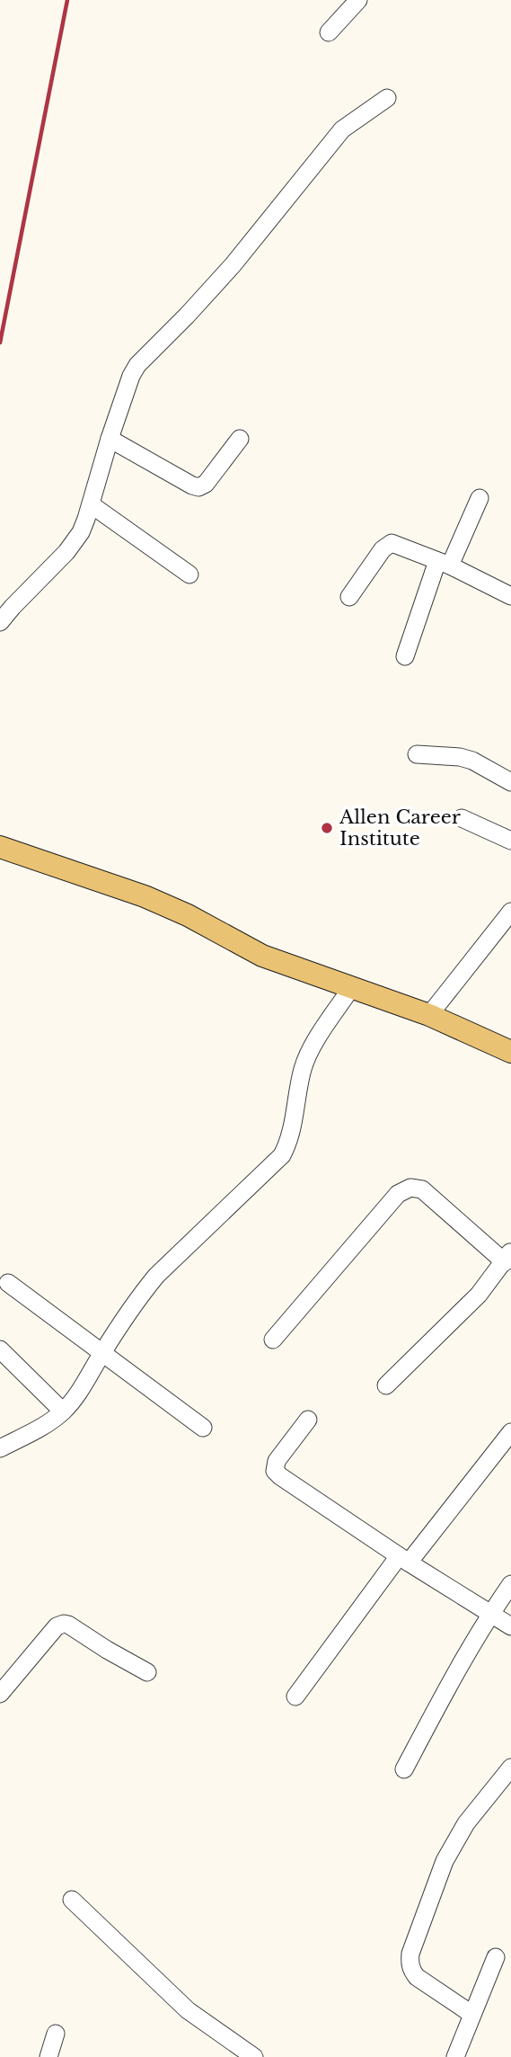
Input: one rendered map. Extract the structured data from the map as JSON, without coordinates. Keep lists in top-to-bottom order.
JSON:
{
  "places": ["Allen Career Institute"]
}
